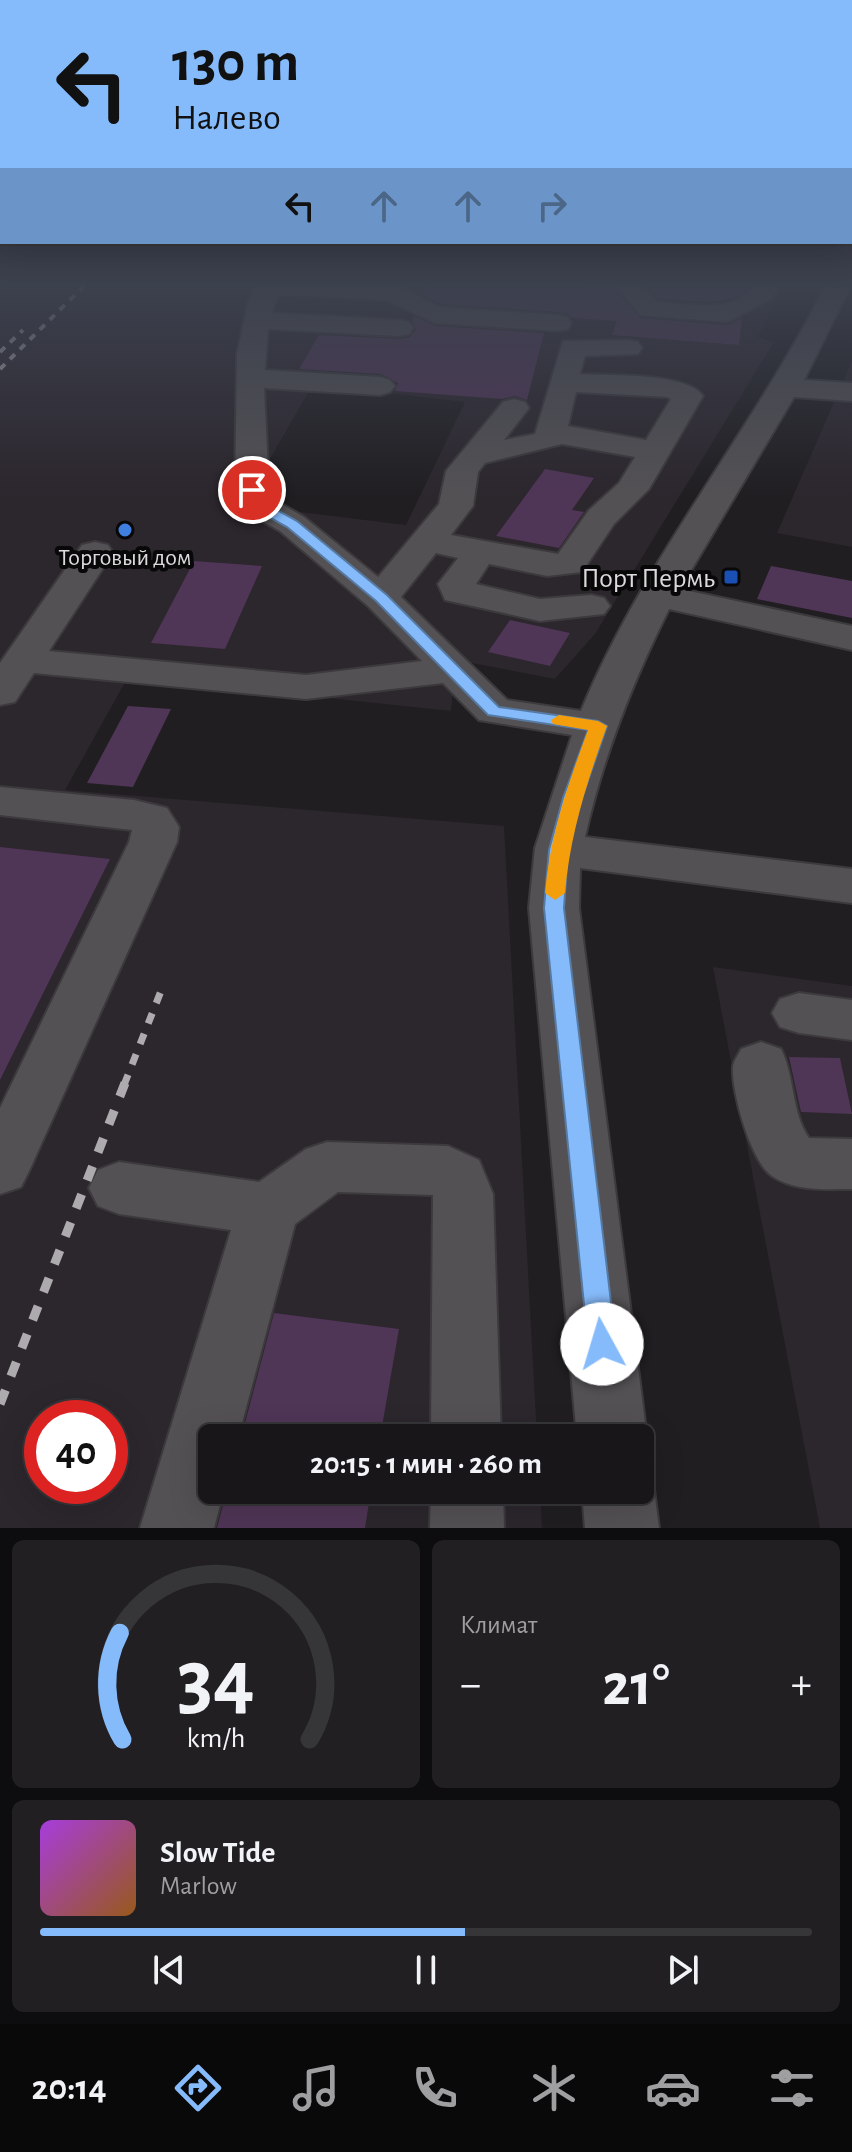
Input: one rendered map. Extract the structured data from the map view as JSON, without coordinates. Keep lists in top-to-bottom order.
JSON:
{
  "places": {
    "other": ["Торговый дом"],
    "transit": ["Порт Пермь"]
  },
  "page": {
    "turn": ["130 m", "Налево"],
    "limit": "40",
    "trip": "20:15 · 1 мин · 260 m",
    "tile": "Климат",
    "heat": ["−", "21°", "+"],
    "song": ["Slow Tide", "Marlow"],
    "tabs": "20:14",
    "gauge": ["34", "km/h"]
  }
}
